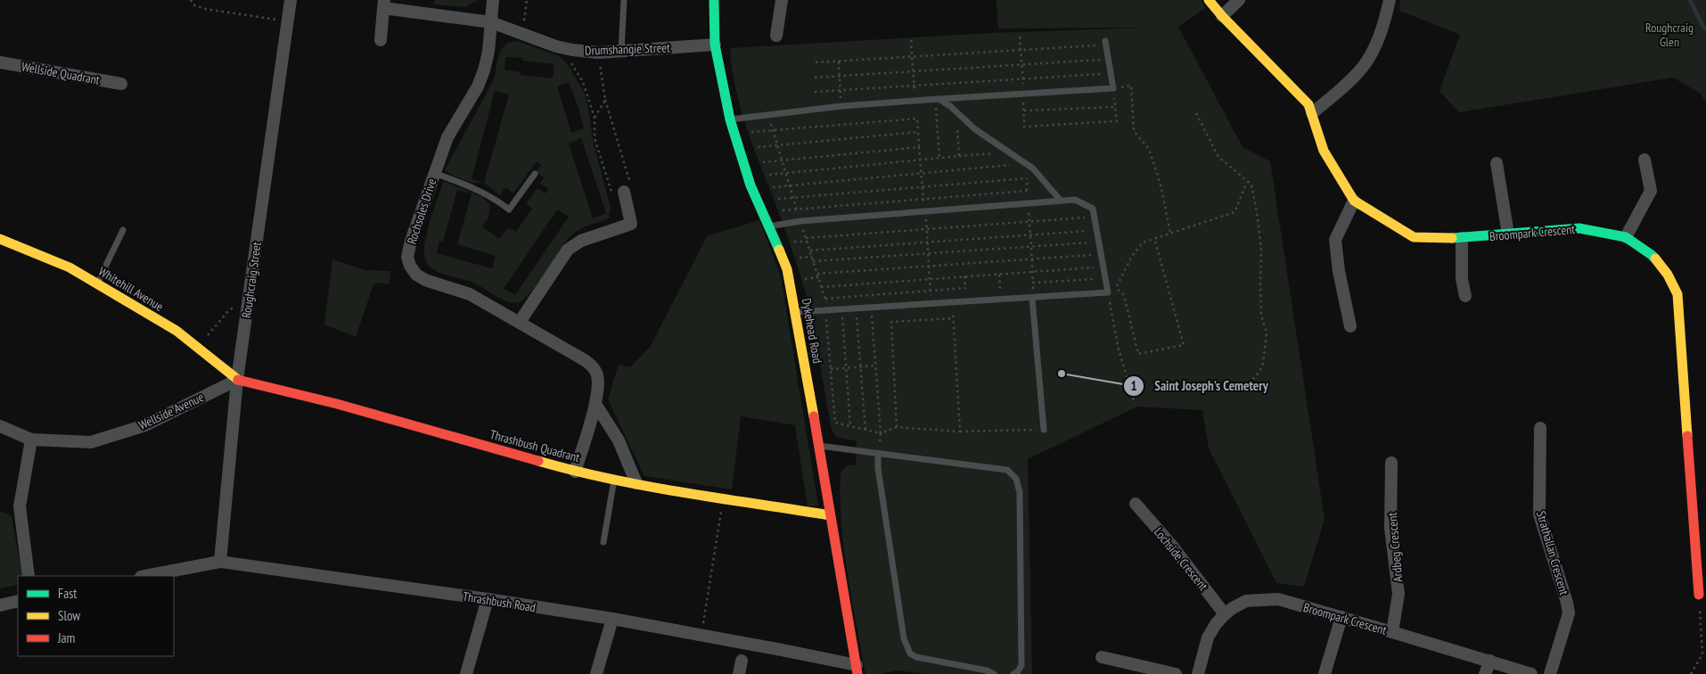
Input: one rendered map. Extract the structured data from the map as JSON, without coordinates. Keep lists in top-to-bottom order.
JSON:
{
  "streets": {
    "street": [
      "Drumshangie Street",
      "Wellside Quadrant",
      "Rochsoles Drive",
      "Broompark Crescent",
      "Roughcraig Street",
      "Whitehill Avenue",
      "Dykehead Road",
      "Wellside Avenue",
      "Thrashbush Quadrant",
      "Ardbeg Crescent",
      "Strathallan Crescent",
      "Lochside Crescent",
      "Thrashbush Road"
    ]
  },
  "crossings": [
    ["Drumshangie Street", "Rochsoles Drive"],
    ["Drumshangie Street", "Dykehead Road"],
    ["Rochsoles Drive", "Thrashbush Quadrant"],
    ["Broompark Crescent", "Ardbeg Crescent"],
    ["Broompark Crescent", "Lochside Crescent"],
    ["Roughcraig Street", "Whitehill Avenue"],
    ["Roughcraig Street", "Wellside Avenue"],
    ["Roughcraig Street", "Thrashbush Quadrant"],
    ["Roughcraig Street", "Thrashbush Road"],
    ["Whitehill Avenue", "Wellside Avenue"],
    ["Whitehill Avenue", "Thrashbush Quadrant"],
    ["Dykehead Road", "Thrashbush Quadrant"],
    ["Dykehead Road", "Thrashbush Road"],
    ["Wellside Avenue", "Thrashbush Quadrant"]
  ],
  "parks": ["Roughcraig Glen"],
  "places": ["Saint Joseph's Cemetery"],
  "legend": ["Fast", "Slow", "Jam"]
}
